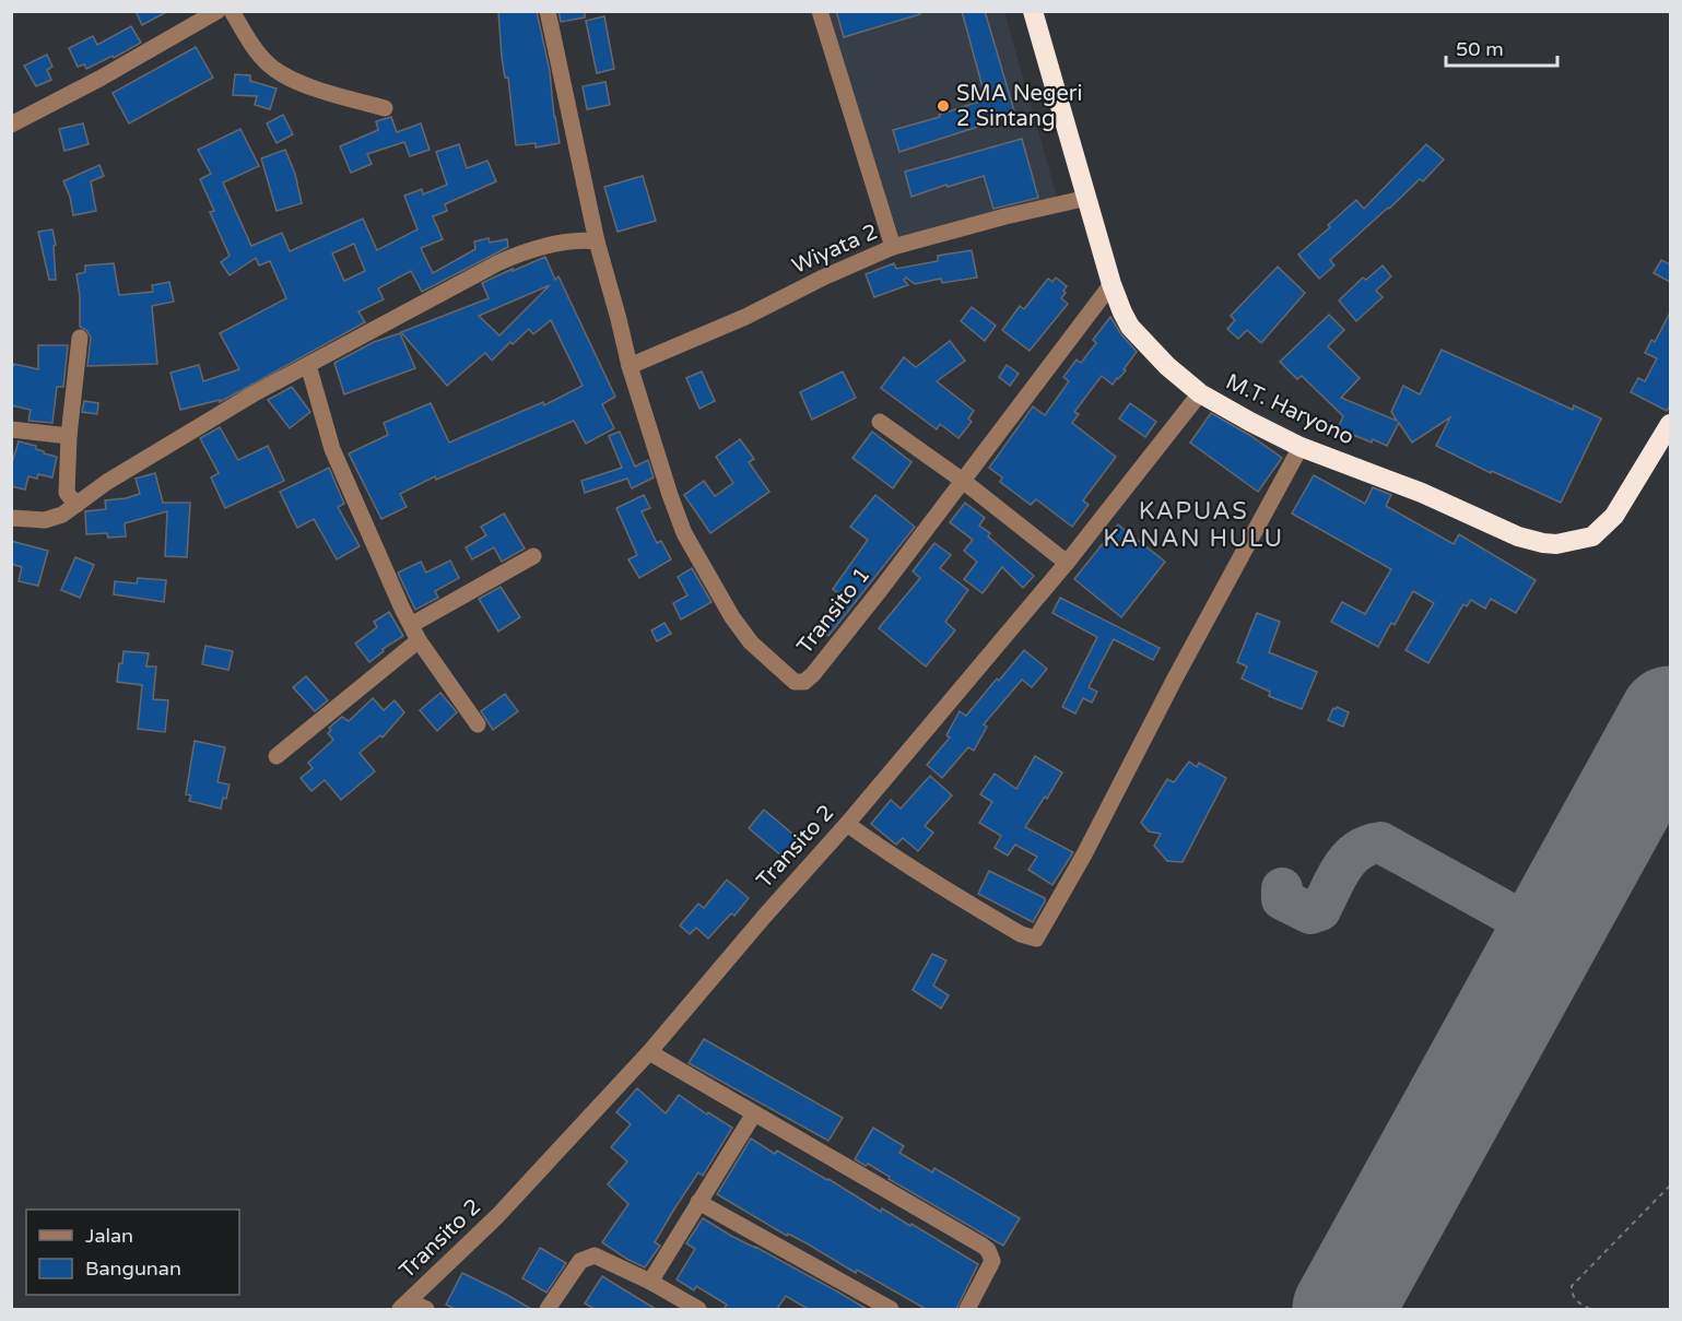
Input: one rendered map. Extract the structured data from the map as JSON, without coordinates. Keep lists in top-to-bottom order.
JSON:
{
  "streets": {
    "highway": ["M.T. Haryono"],
    "street": ["Wiyata 2", "Transito 1", "Transito 2"]
  },
  "crossings": [
    ["Wiyata 2", "M.T. Haryono"],
    ["Wiyata 2", "Transito 1"],
    ["M.T. Haryono", "Transito 1"],
    ["M.T. Haryono", "Transito 2"]
  ],
  "districts": ["KAPUAS KANAN HULU"],
  "places": ["SMA Negeri 2 Sintang"],
  "legend": ["Jalan", "Bangunan"],
  "scale_bar": "50 m"
}
